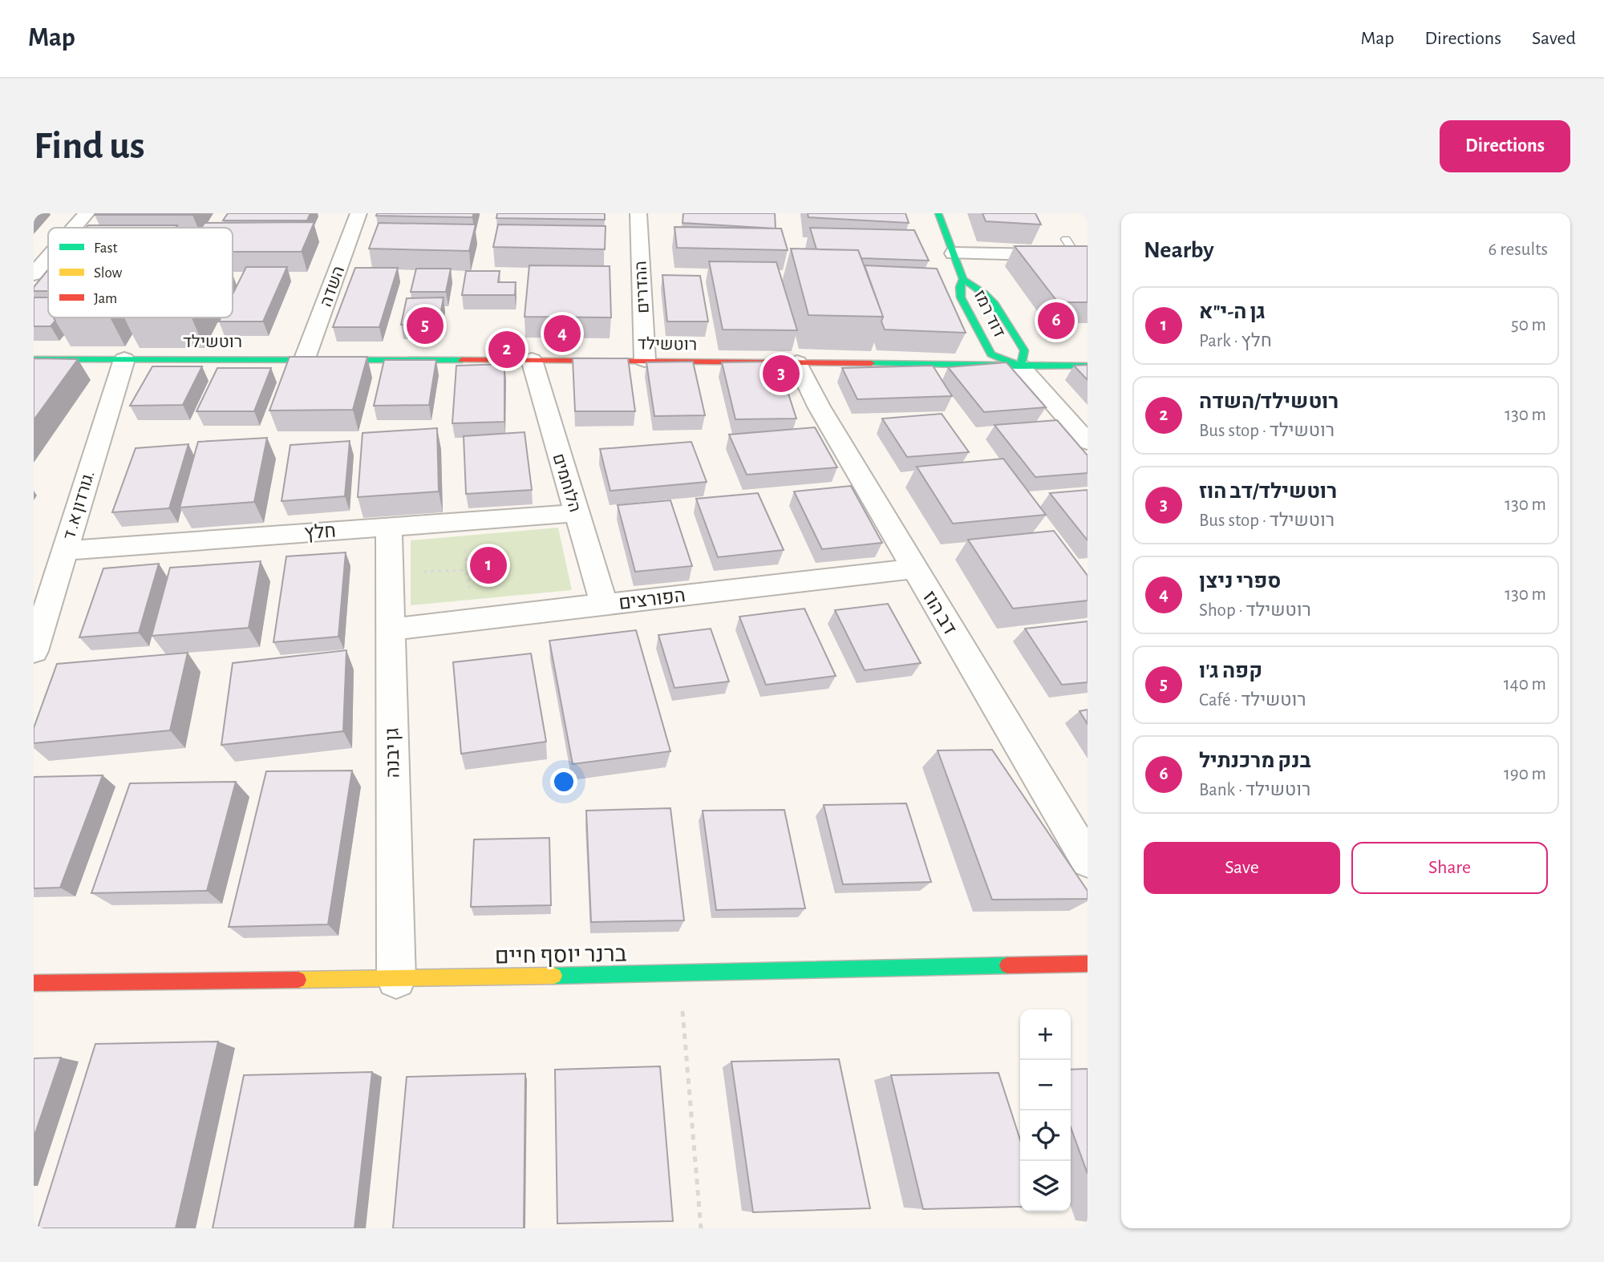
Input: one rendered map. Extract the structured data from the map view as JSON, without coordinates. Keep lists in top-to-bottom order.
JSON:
{
  "streets": {
    "main road": ["דוד רמז", "רוטשילד", "ברנר יוסף חיים"],
    "street": [
      "השדה",
      "ההדרים",
      "הלוחמים",
      "גורדון א. ד.",
      "חלץ",
      "הפורצים",
      "דב הוז",
      "גן יבנה"
    ]
  },
  "crossings": [
    ["השדה", "רוטשילד"],
    ["ההדרים", "רוטשילד"],
    ["דוד רמז", "רוטשילד"],
    ["רוטשילד", "הלוחמים"],
    ["רוטשילד", "גורדון א. ד."],
    ["רוטשילד", "דב הוז"],
    ["הלוחמים", "חלץ"],
    ["הלוחמים", "הפורצים"],
    ["גורדון א. ד.", "חלץ"],
    ["חלץ", "גן יבנה"],
    ["הפורצים", "דב הוז"],
    ["הפורצים", "גן יבנה"],
    ["גן יבנה", "ברנר יוסף חיים"]
  ],
  "legend": ["Fast", "Slow", "Jam"],
  "page": {
    "header": "Map",
    "nav": ["Map", "Directions", "Saved"],
    "buttons": [
      "Directions",
      ["Save", "Share"]
    ],
    "title": "Find us",
    "heading": ["Nearby", "6 results"],
    "list": [
      {
        "mark": "1",
        "name": "גן ה-י\"א",
        "note": "Park · חלץ",
        "value": "50 m"
      },
      {
        "mark": "2",
        "name": "רוטשילד/השדה",
        "note": "Bus stop · רוטשילד",
        "value": "130 m"
      },
      {
        "mark": "3",
        "name": "רוטשילד/דב הוז",
        "note": "Bus stop · רוטשילד",
        "value": "130 m"
      },
      {
        "mark": "4",
        "name": "ספרי ניצן",
        "note": "Shop · רוטשילד",
        "value": "130 m"
      },
      {
        "mark": "5",
        "name": "קפה ג'ו",
        "note": "Café · רוטשילד",
        "value": "140 m"
      },
      {
        "mark": "6",
        "name": "בנק מרכנתיל",
        "note": "Bank · רוטשילד",
        "value": "190 m"
      }
    ],
    "pins": [
      "6",
      "5",
      "4",
      "2",
      "3",
      "1"
    ],
    "map_buttons": ["+", "−"]
  }
}
